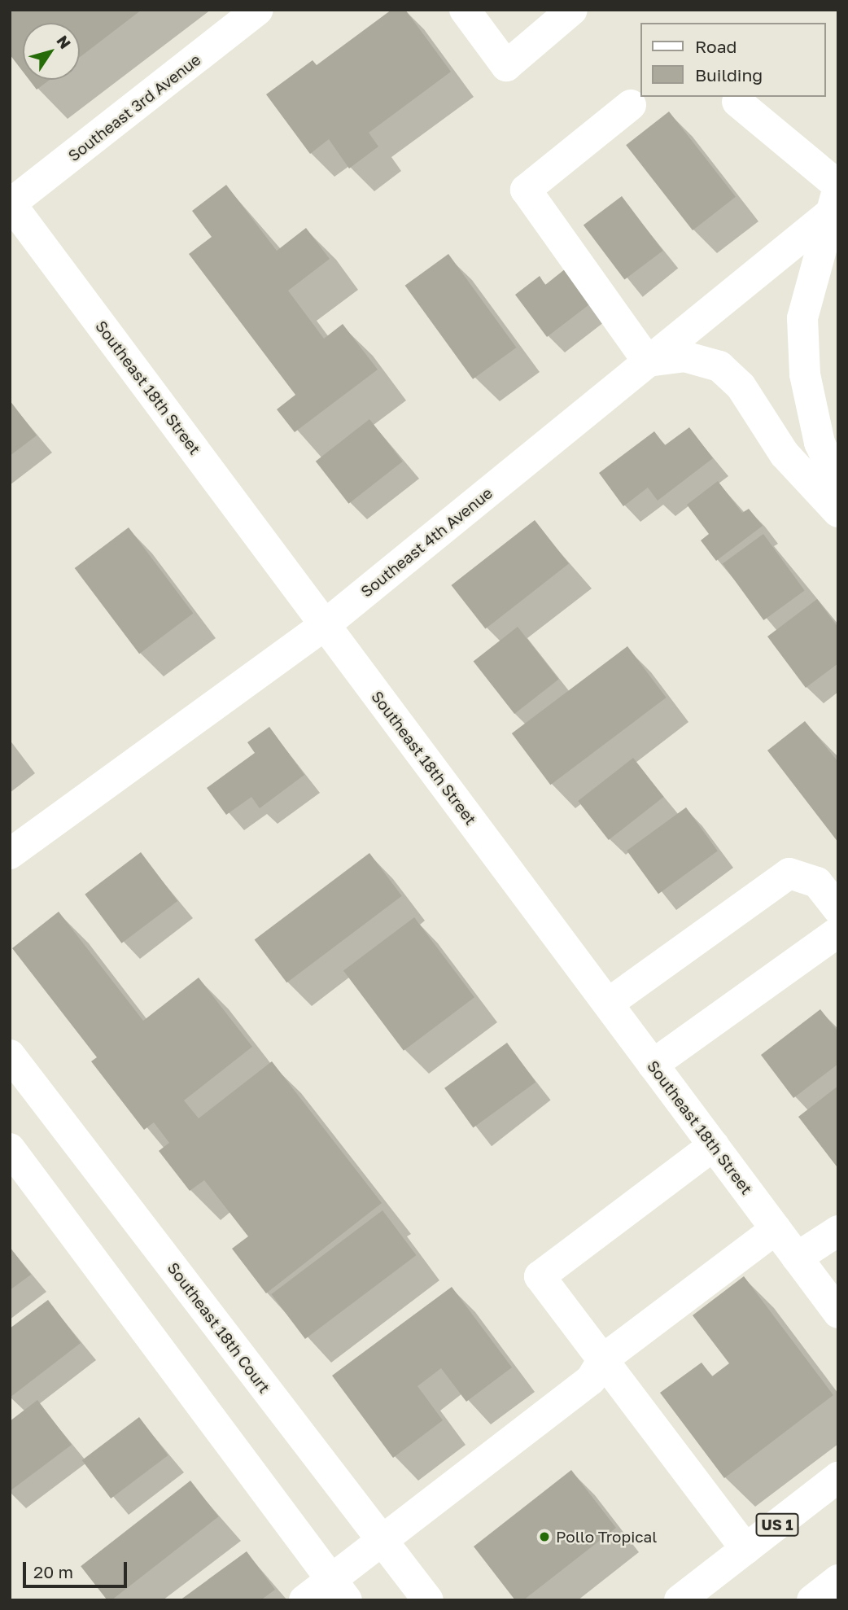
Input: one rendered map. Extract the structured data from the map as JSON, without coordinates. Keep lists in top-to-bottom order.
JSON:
{
  "streets": {
    "street": [
      "Southeast 3rd Avenue",
      "Southeast 18th Street",
      "Southeast 4th Avenue",
      "Southeast 18th Court",
      "US 1"
    ]
  },
  "crossings": [
    ["Southeast 3rd Avenue", "Southeast 18th Street"],
    ["Southeast 18th Street", "Southeast 4th Avenue"]
  ],
  "places": ["Pollo Tropical"],
  "legend": ["Road", "Building"],
  "scale_bar": "20 m",
  "north": "top right"
}
